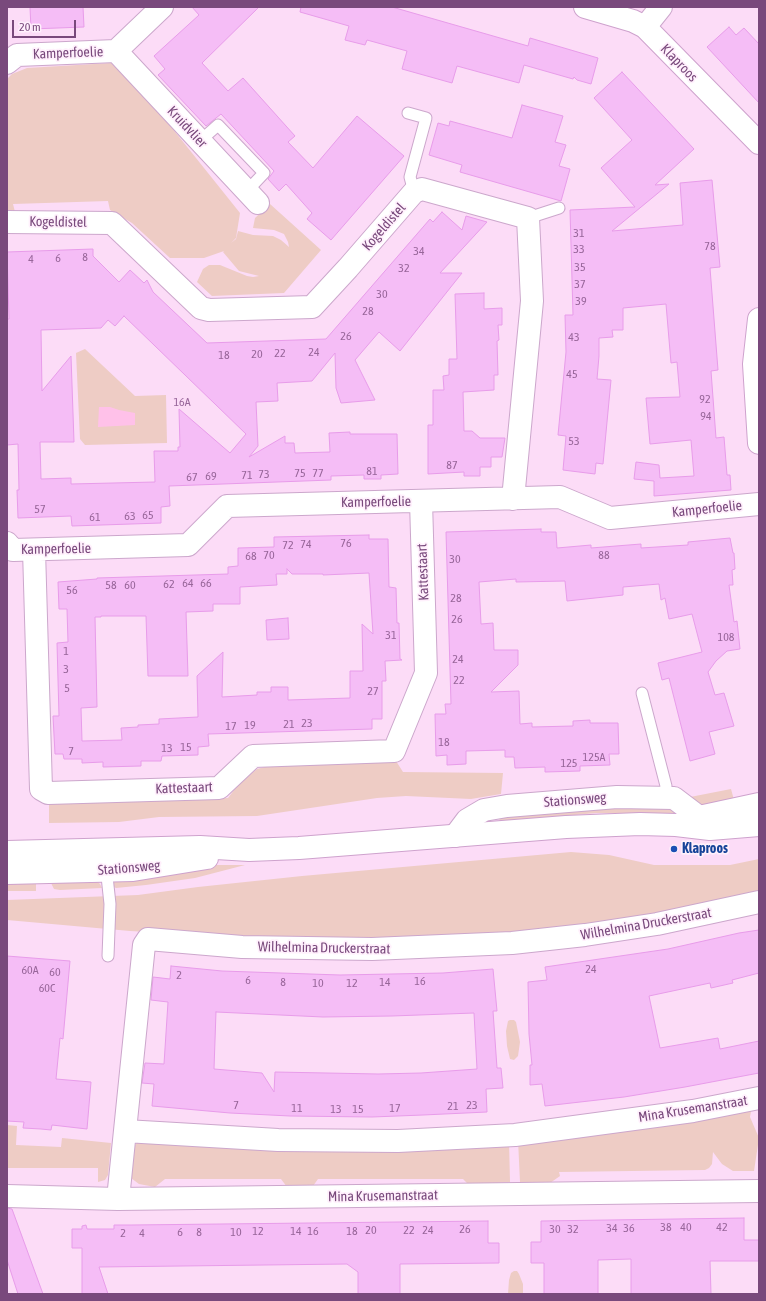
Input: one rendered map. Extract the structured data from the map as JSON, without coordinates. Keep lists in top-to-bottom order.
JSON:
{
  "streets": {
    "street": [
      "Kamperfoelie",
      "Klaproos",
      "Kruidvlier",
      "Kogeldistel",
      "Kattestaart",
      "Stationsweg",
      "Wilhelmina Druckerstraat",
      "Mina Krusemanstraat"
    ]
  },
  "crossings": [
    ["Kamperfoelie", "Kruidvlier"],
    ["Kamperfoelie", "Kattestaart"],
    ["Wilhelmina Druckerstraat", "Mina Krusemanstraat"]
  ],
  "places": ["Klaproos"],
  "house_numbers": [
    "31",
    "78",
    "33",
    "34",
    "8",
    "6",
    "4",
    "35",
    "32",
    "37",
    "30",
    "39",
    "28",
    "26",
    "43",
    "24",
    "22",
    "20",
    "18",
    "45",
    "92",
    "16A",
    "94",
    "53",
    "87",
    "81",
    "75",
    "77",
    "73",
    "71",
    "69",
    "67",
    "57",
    "65",
    "63",
    "61",
    "76",
    "74",
    "72",
    "70",
    "88",
    "68",
    "30",
    "64",
    "66",
    "62",
    "58",
    "60",
    "56",
    "28",
    "26",
    "31",
    "108",
    "1",
    "24",
    "3",
    "22",
    "5",
    "27",
    "23",
    "21",
    "19",
    "17",
    "18",
    "15",
    "13",
    "7",
    "125A",
    "125",
    "24",
    "60A",
    "60",
    "2",
    "6",
    "16",
    "8",
    "14",
    "10",
    "12",
    "60C",
    "7",
    "23",
    "21",
    "11",
    "17",
    "13",
    "15",
    "38",
    "40",
    "42",
    "34",
    "36",
    "26",
    "30",
    "32",
    "20",
    "22",
    "24",
    "12",
    "14",
    "16",
    "18",
    "6",
    "8",
    "10",
    "2",
    "4"
  ],
  "scale_bar": "20 m"
}
